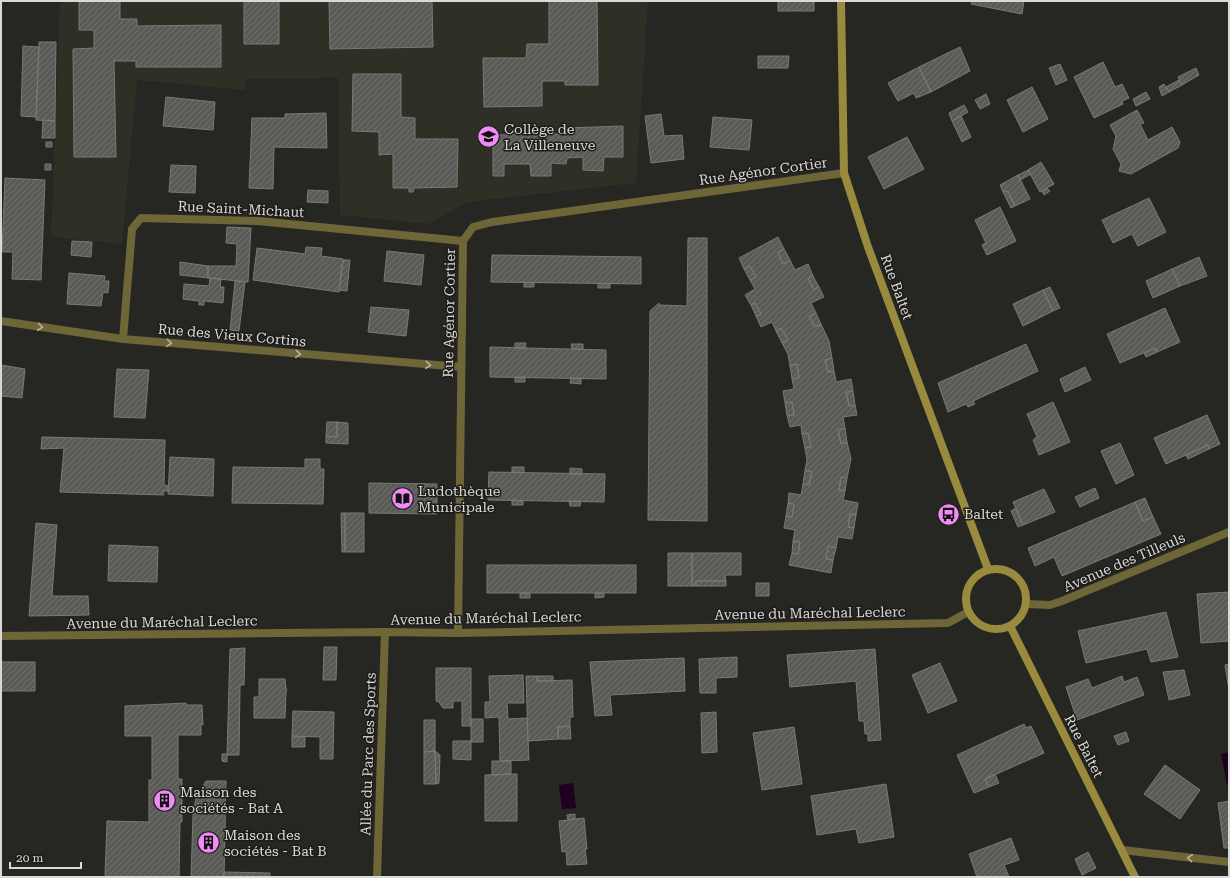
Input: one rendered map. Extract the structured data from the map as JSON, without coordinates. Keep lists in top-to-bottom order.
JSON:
{
  "streets": {
    "street": [
      "Rue Agénor Cortier",
      "Rue Saint-Michaut",
      "Rue Baltet",
      "Rue des Vieux Cortins",
      "Avenue des Tilleuls",
      "Avenue du Maréchal Leclerc",
      "Allée du Parc des Sports"
    ]
  },
  "crossings": [
    ["Rue Agénor Cortier", "Rue Saint-Michaut"],
    ["Rue Agénor Cortier", "Rue Baltet"],
    ["Rue Agénor Cortier", "Rue des Vieux Cortins"],
    ["Rue Agénor Cortier", "Avenue du Maréchal Leclerc"],
    ["Rue Saint-Michaut", "Rue des Vieux Cortins"],
    ["Rue Baltet", "Avenue des Tilleuls"],
    ["Rue Baltet", "Avenue du Maréchal Leclerc"],
    ["Avenue des Tilleuls", "Avenue du Maréchal Leclerc"],
    ["Avenue du Maréchal Leclerc", "Allée du Parc des Sports"]
  ],
  "one_way": ["Rue des Vieux Cortins"],
  "places": {
    "school or university": ["Collège de La Villeneuve"],
    "library": ["Ludothèque Municipale"],
    "bus stop": ["Baltet"],
    "building": ["Maison des sociétés - Bat A", "Maison des sociétés - Bat B"]
  },
  "scale_bar": "20 m"
}
